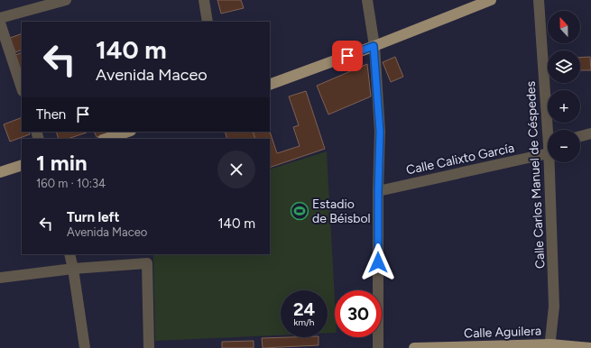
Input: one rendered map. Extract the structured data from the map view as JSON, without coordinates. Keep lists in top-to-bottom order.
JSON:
{
  "streets": {
    "main road": ["Calle Aguilera"],
    "street": ["Calle Calixto García", "Calle Carlos Manuel de Céspedes"]
  },
  "crossings": [
    ["Calle Carlos Manuel de Céspedes", "Calle Aguilera"]
  ],
  "places": {
    "sports": ["Estadio de Béisbol"]
  },
  "north": "top",
  "page": {
    "map_buttons": ["+", "−"],
    "turn": ["140 m", "Avenida Maceo"],
    "then": "Then",
    "heading": ["1 min", "160 m · 10:34"],
    "list": [
      {
        "name": "Turn left",
        "note": "Avenida Maceo",
        "value": "140 m"
      }
    ],
    "speed": "24 km/h",
    "limit": "30"
  }
}
